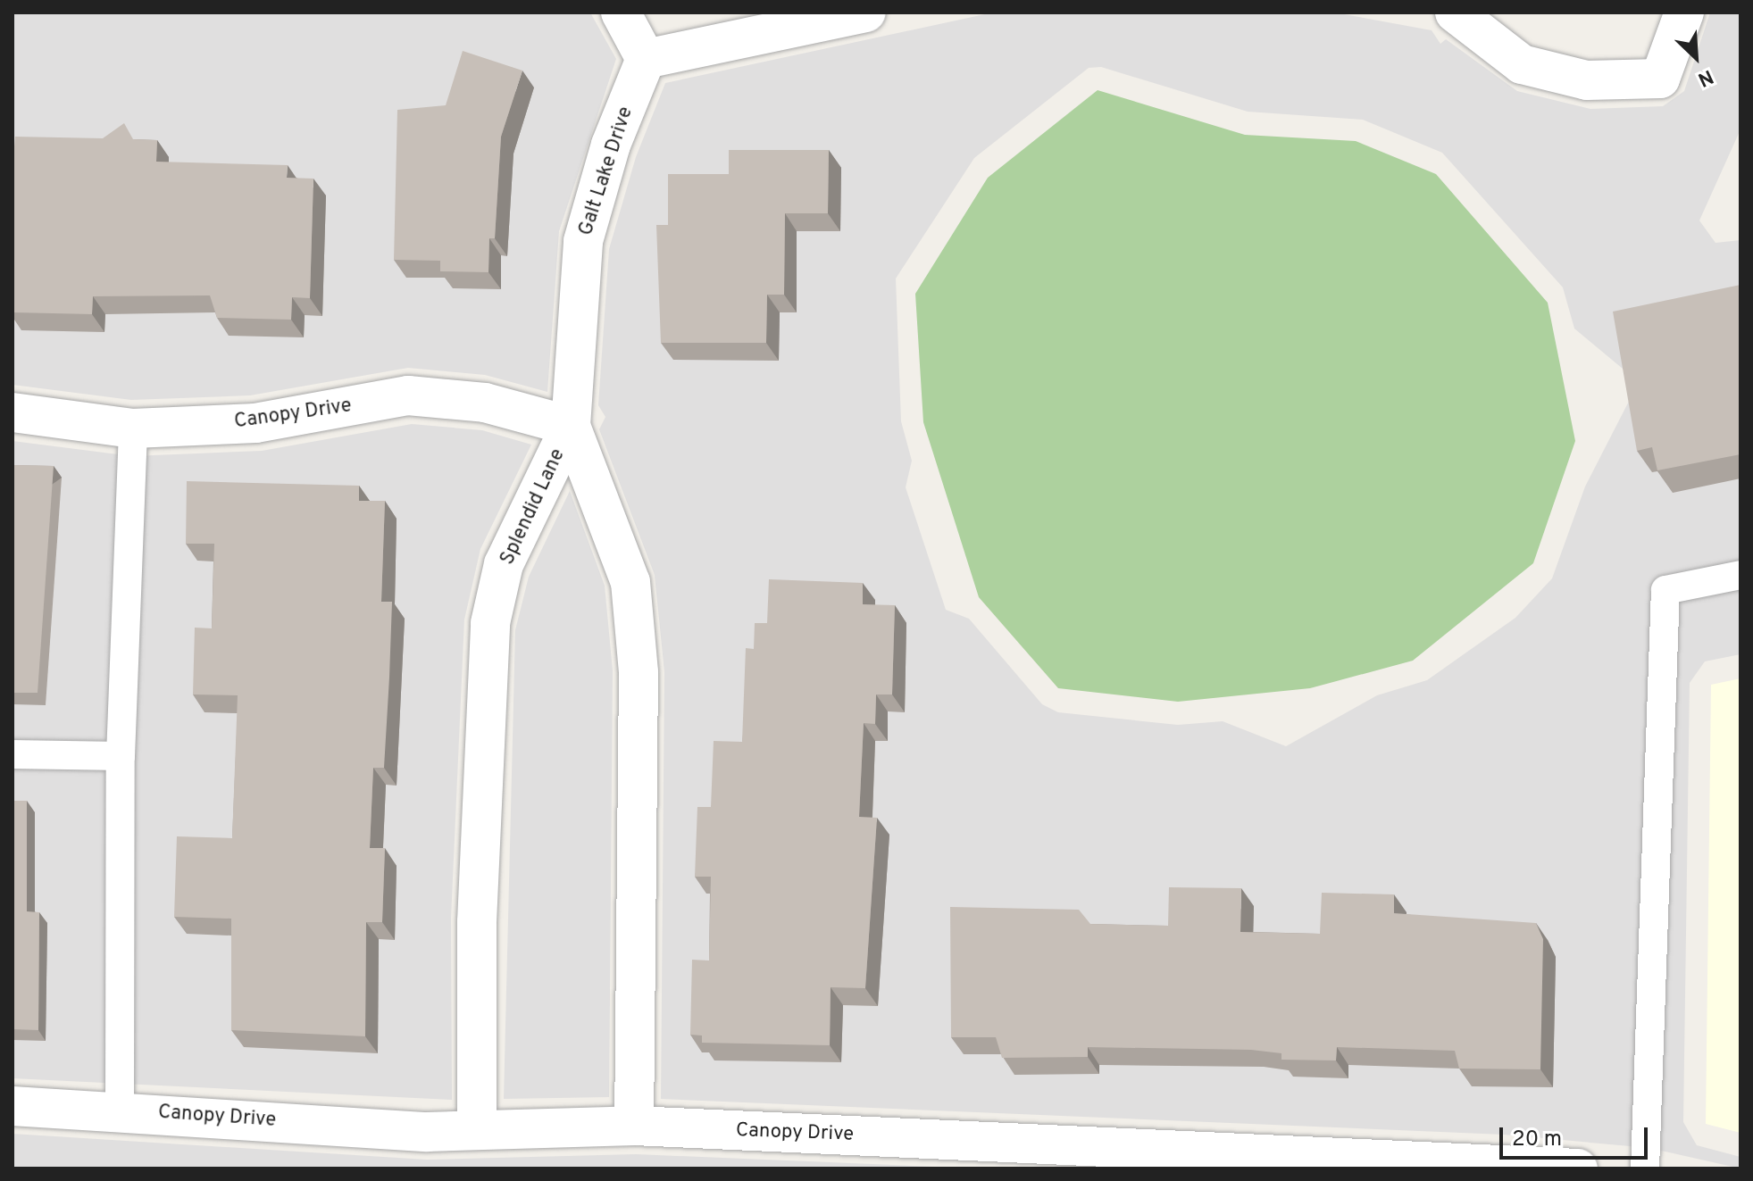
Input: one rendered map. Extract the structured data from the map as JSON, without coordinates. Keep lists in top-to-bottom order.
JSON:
{
  "streets": {
    "street": ["Galt Lake Drive", "Canopy Drive", "Splendid Lane"]
  },
  "crossings": [
    ["Galt Lake Drive", "Canopy Drive"],
    ["Galt Lake Drive", "Splendid Lane"],
    ["Canopy Drive", "Splendid Lane"]
  ],
  "scale_bar": "20 m",
  "north": "bottom right"
}
